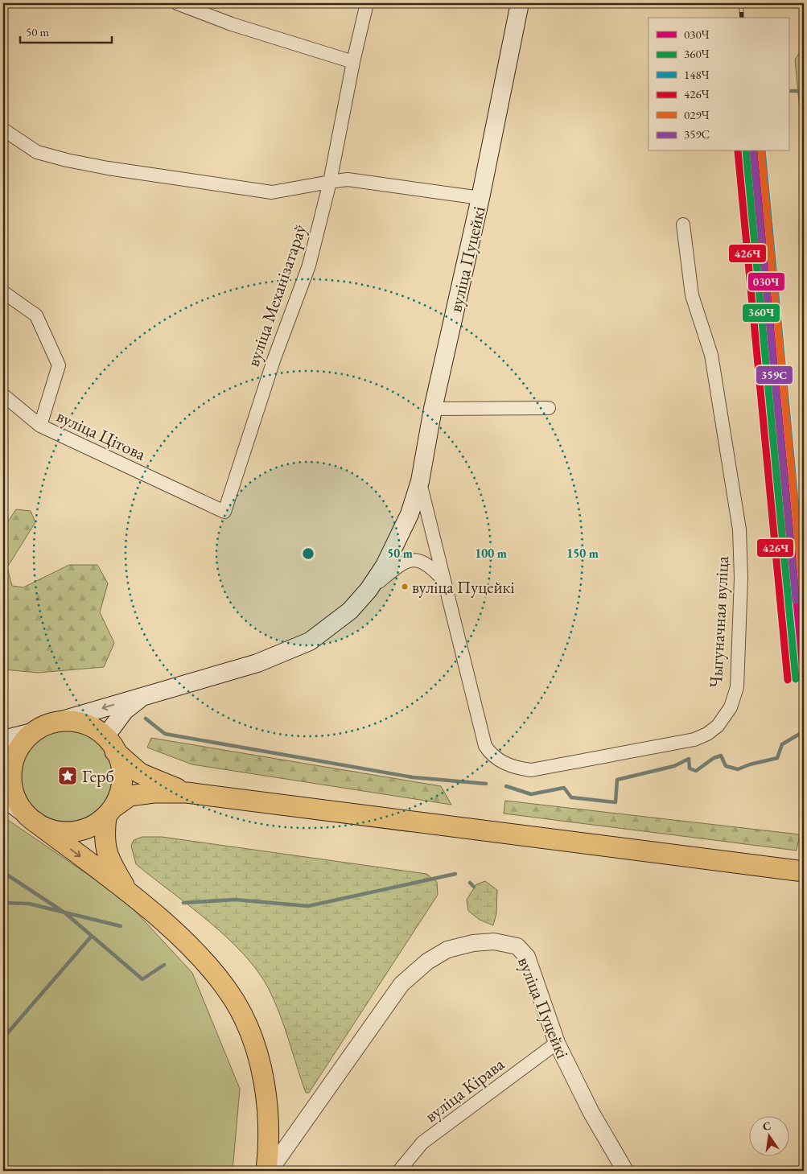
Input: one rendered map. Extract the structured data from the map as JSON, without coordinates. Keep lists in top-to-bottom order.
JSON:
{
  "streets": {
    "main road": ["вуліца Пуцейкі"],
    "street": [
      "вуліца Механізатараў",
      "вуліца Цітова",
      "Чыгуначная вуліца",
      "вуліца Кірава"
    ]
  },
  "crossings": [
    ["вуліца Пуцейкі", "Чыгуначная вуліца"],
    ["вуліца Пуцейкі", "вуліца Кірава"],
    ["вуліца Механізатараў", "вуліца Цітова"]
  ],
  "places": {
    "other": ["вуліца Пуцейкі"],
    "place": ["Герб"]
  },
  "lines": [
    "transit line 030Ч",
    "transit line 360Ч",
    "transit line 148Ч",
    "transit line 426Ч",
    "transit line 029Ч",
    "transit line 359С"
  ],
  "legend": [
    "030Ч",
    "360Ч",
    "148Ч",
    "426Ч",
    "029Ч",
    "359С"
  ],
  "scale_bar": "50 m",
  "north": "top",
  "rings": ["50 m", "100 m", "150 m"]
}
